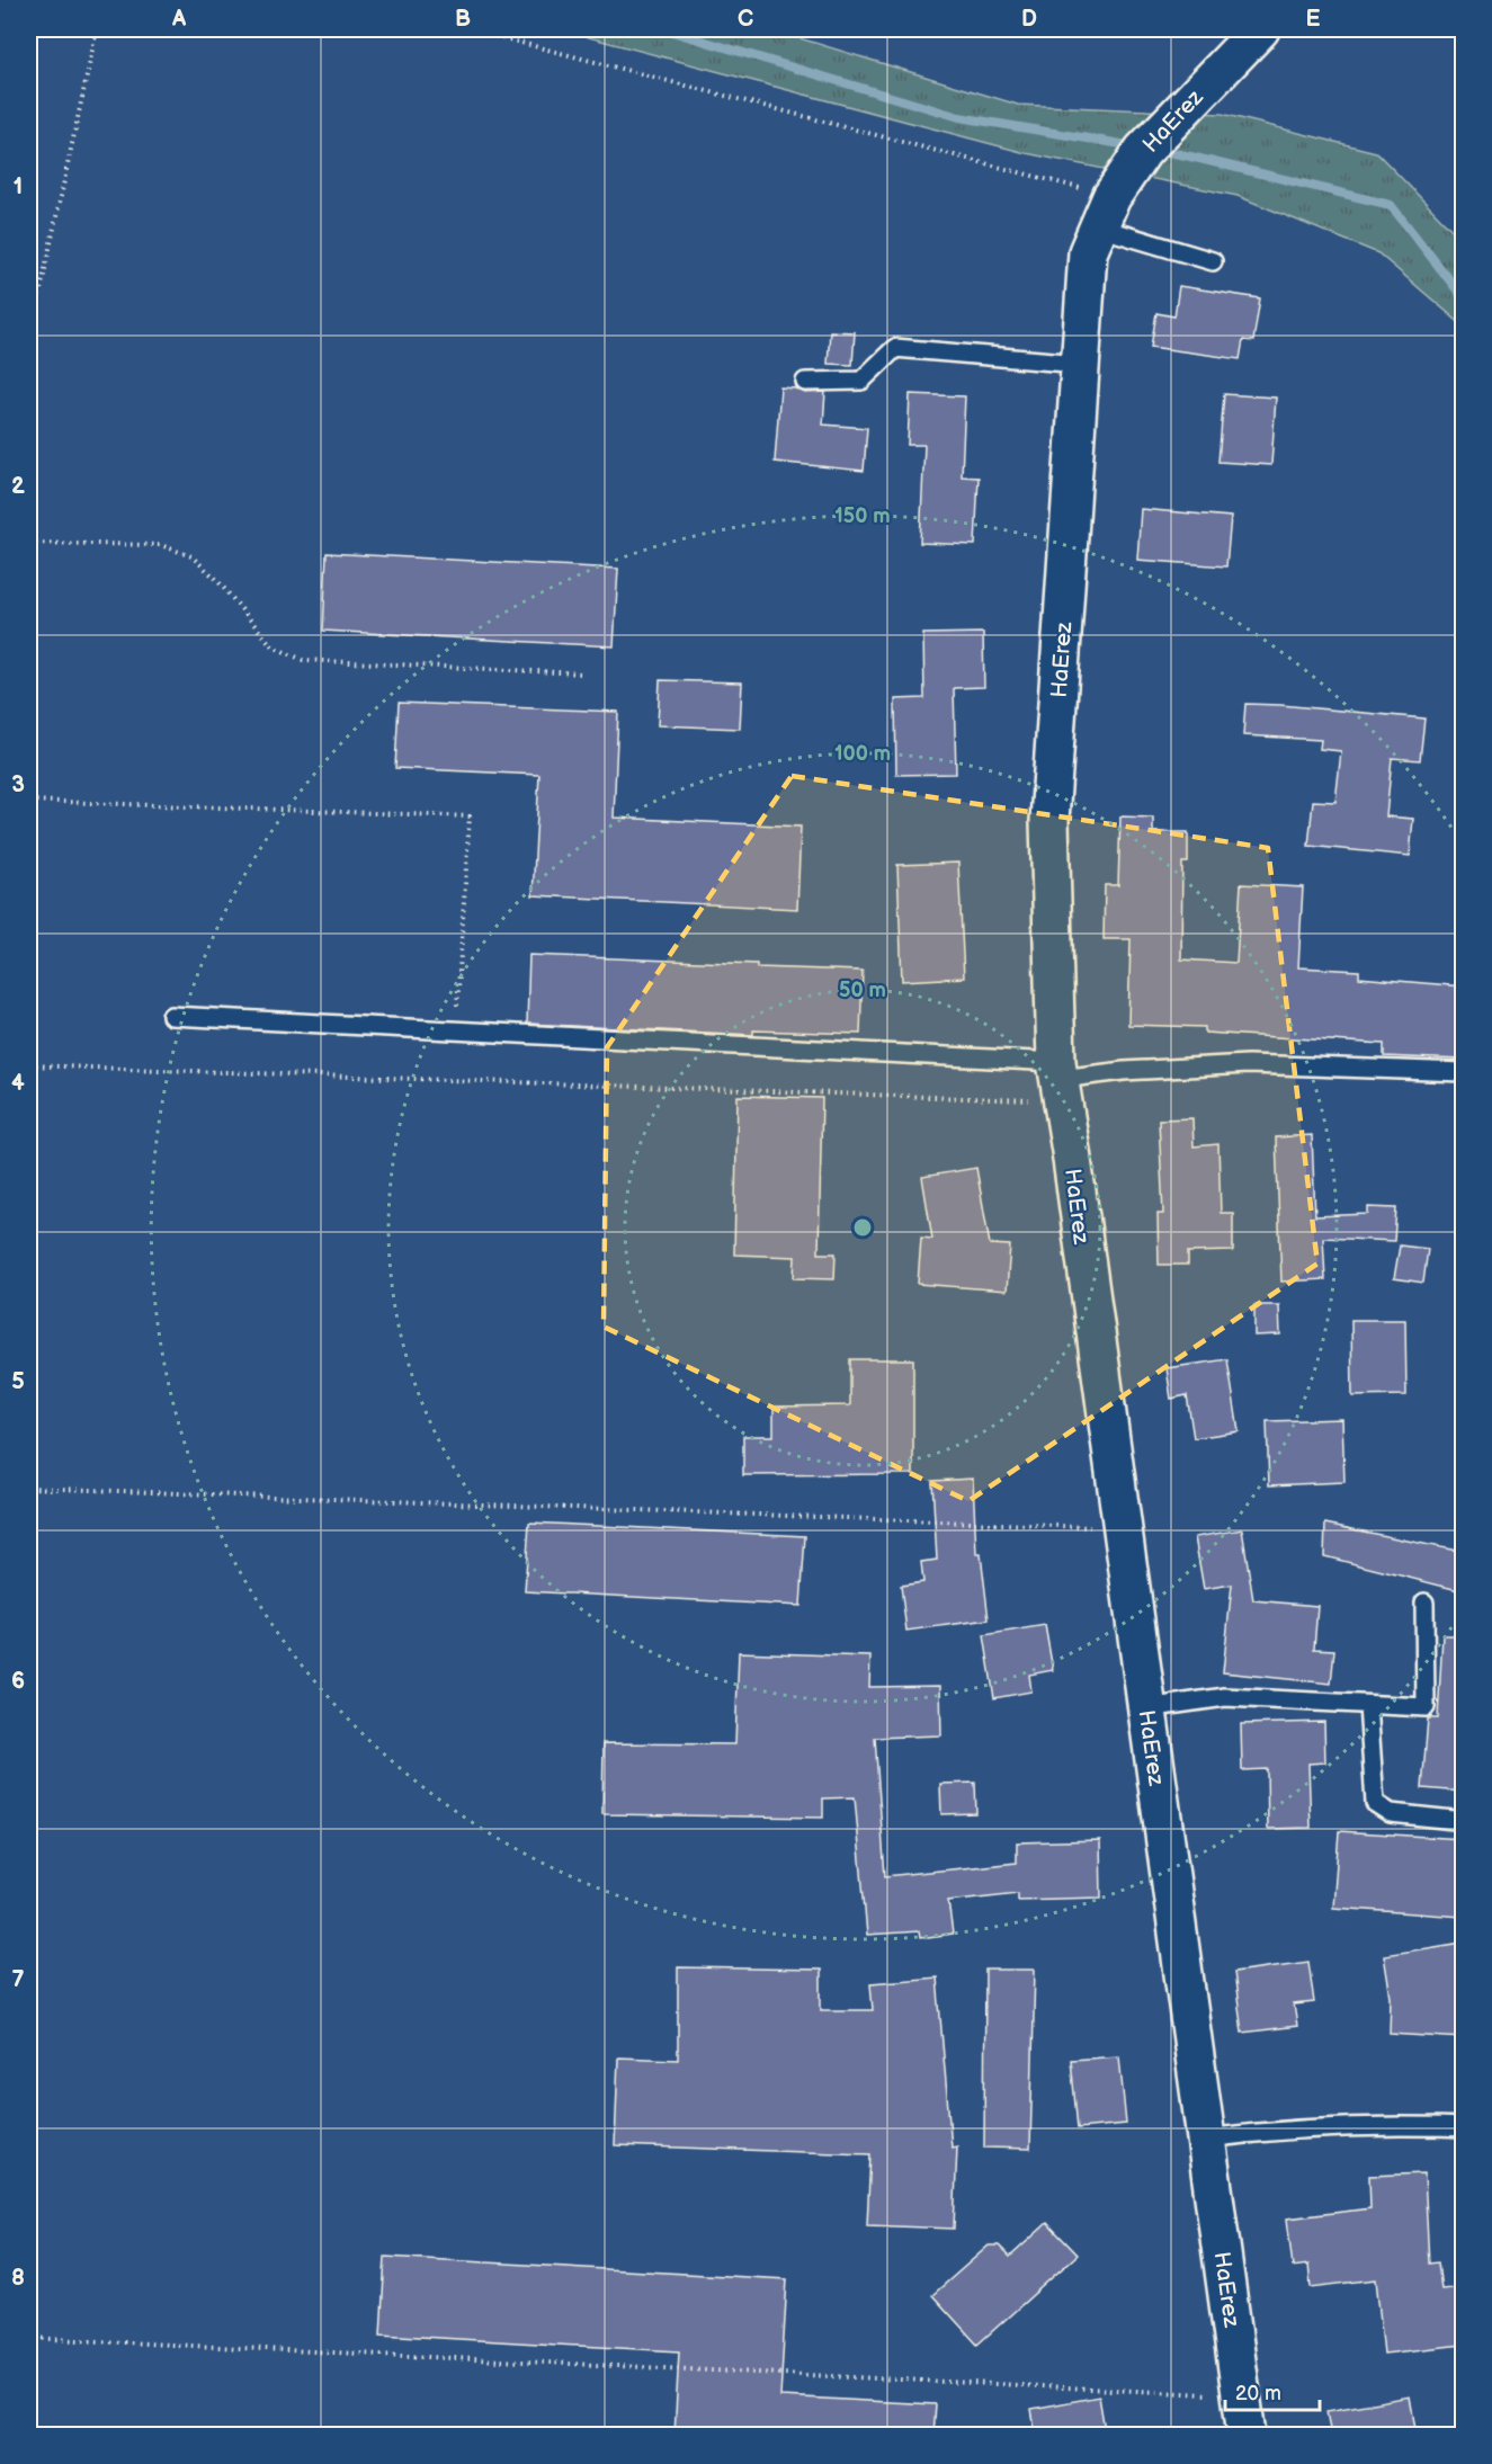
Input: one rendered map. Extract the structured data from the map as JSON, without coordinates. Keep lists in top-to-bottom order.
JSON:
{
  "streets": {
    "street": ["HaErez"]
  },
  "scale_bar": "20 m",
  "grid": {
    "columns": [
      "A",
      "B",
      "C",
      "D",
      "E"
    ],
    "rows": [
      "1",
      "2",
      "3",
      "4",
      "5",
      "6",
      "7",
      "8"
    ]
  },
  "rings": ["150 m", "100 m", "50 m"]
}
